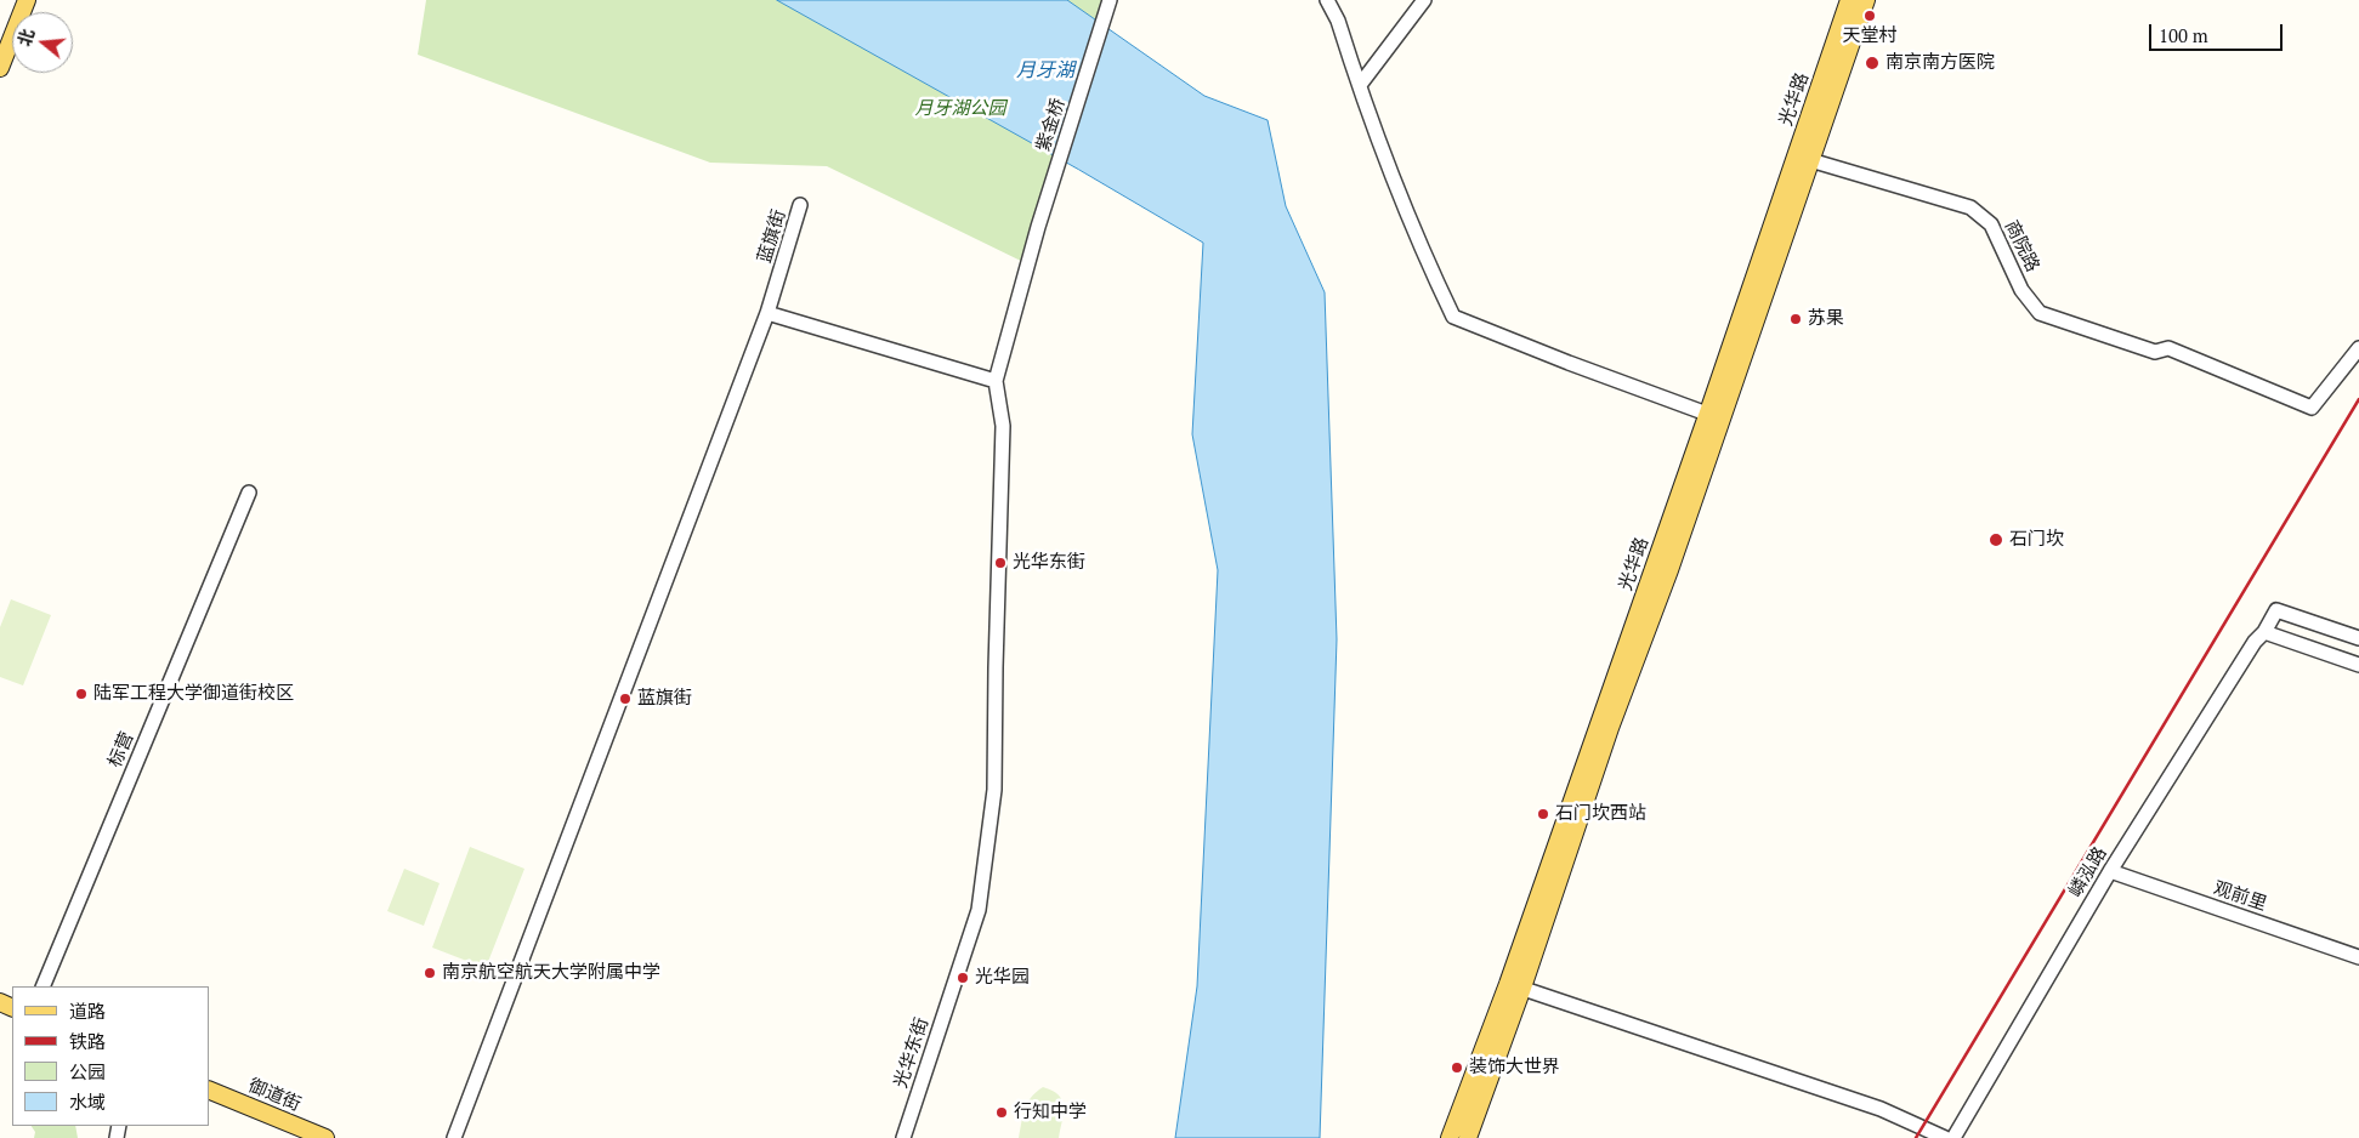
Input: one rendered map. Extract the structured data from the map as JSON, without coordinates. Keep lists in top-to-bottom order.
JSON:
{
  "streets": {
    "main road": ["光华路", "御道街"],
    "street": [
      "紫金桥",
      "蓝旗街",
      "商院路",
      "标营",
      "嶙泓路",
      "观前里",
      "光华东街"
    ]
  },
  "crossings": [
    ["光华路", "商院路"],
    ["紫金桥", "光华东街"],
    ["嶙泓路", "观前里"]
  ],
  "water": ["月牙湖"],
  "parks": ["月牙湖公园"],
  "places": [
    "天堂村",
    "南京南方医院",
    "苏果",
    "石门坎",
    "光华东街",
    "陆军工程大学御道街校区",
    "蓝旗街",
    "石门坎西站",
    "南京航空航天大学附属中学",
    "光华园",
    "装饰大世界",
    "行知中学"
  ],
  "legend": [
    "道路",
    "铁路",
    "公园",
    "水域"
  ],
  "scale_bar": "100 m",
  "north": "left"
}
